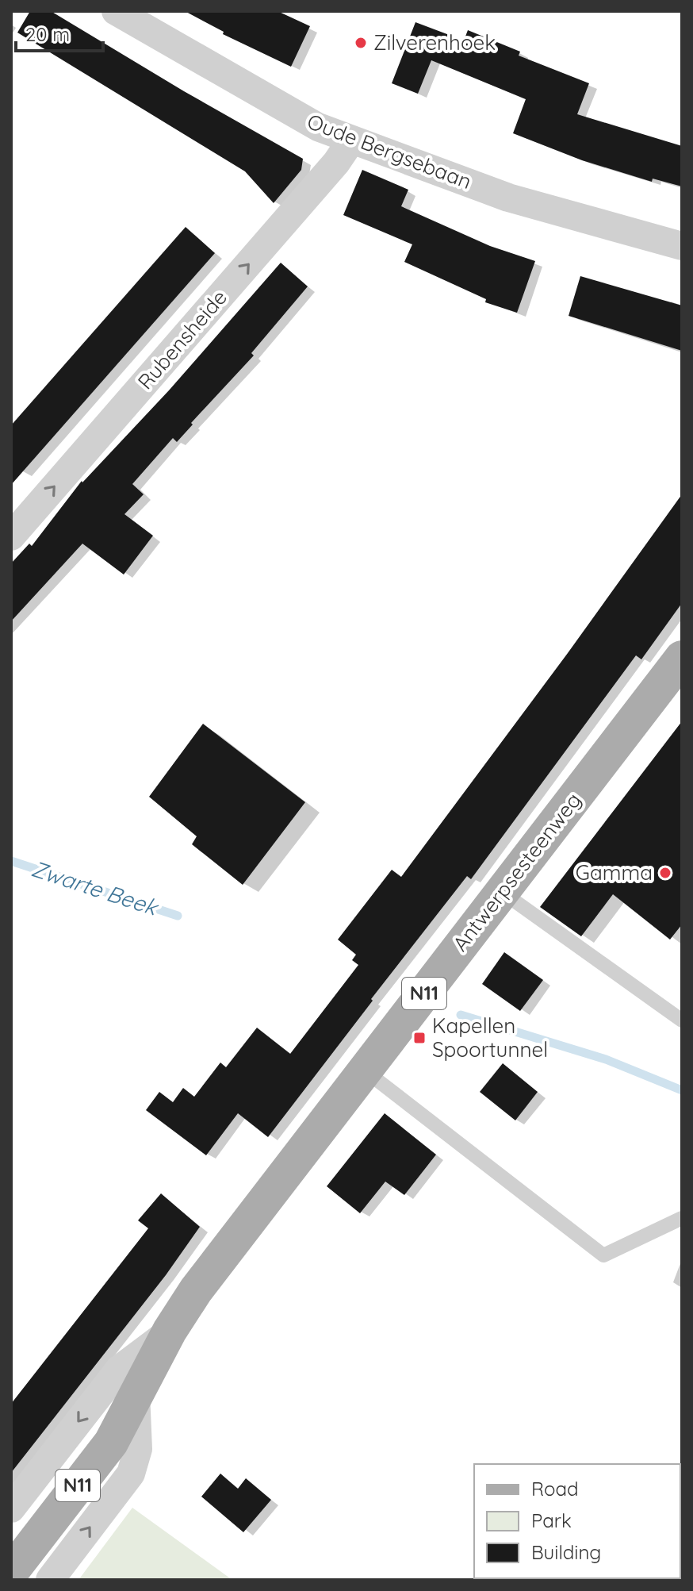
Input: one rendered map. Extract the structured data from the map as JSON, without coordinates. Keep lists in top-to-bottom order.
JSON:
{
  "streets": {
    "main road": ["Antwerpsesteenweg", "N11"],
    "street": ["Oude Bergsebaan", "Rubensheide"]
  },
  "crossings": [
    ["Oude Bergsebaan", "Rubensheide"]
  ],
  "one_way": ["Rubensheide"],
  "water": ["Zwarte Beek"],
  "places": {
    "other": ["Zilverenhoek", "Gamma"],
    "transit": ["Kapellen Spoortunnel"]
  },
  "legend": ["Road", "Park", "Building"],
  "scale_bar": "20 m"
}
